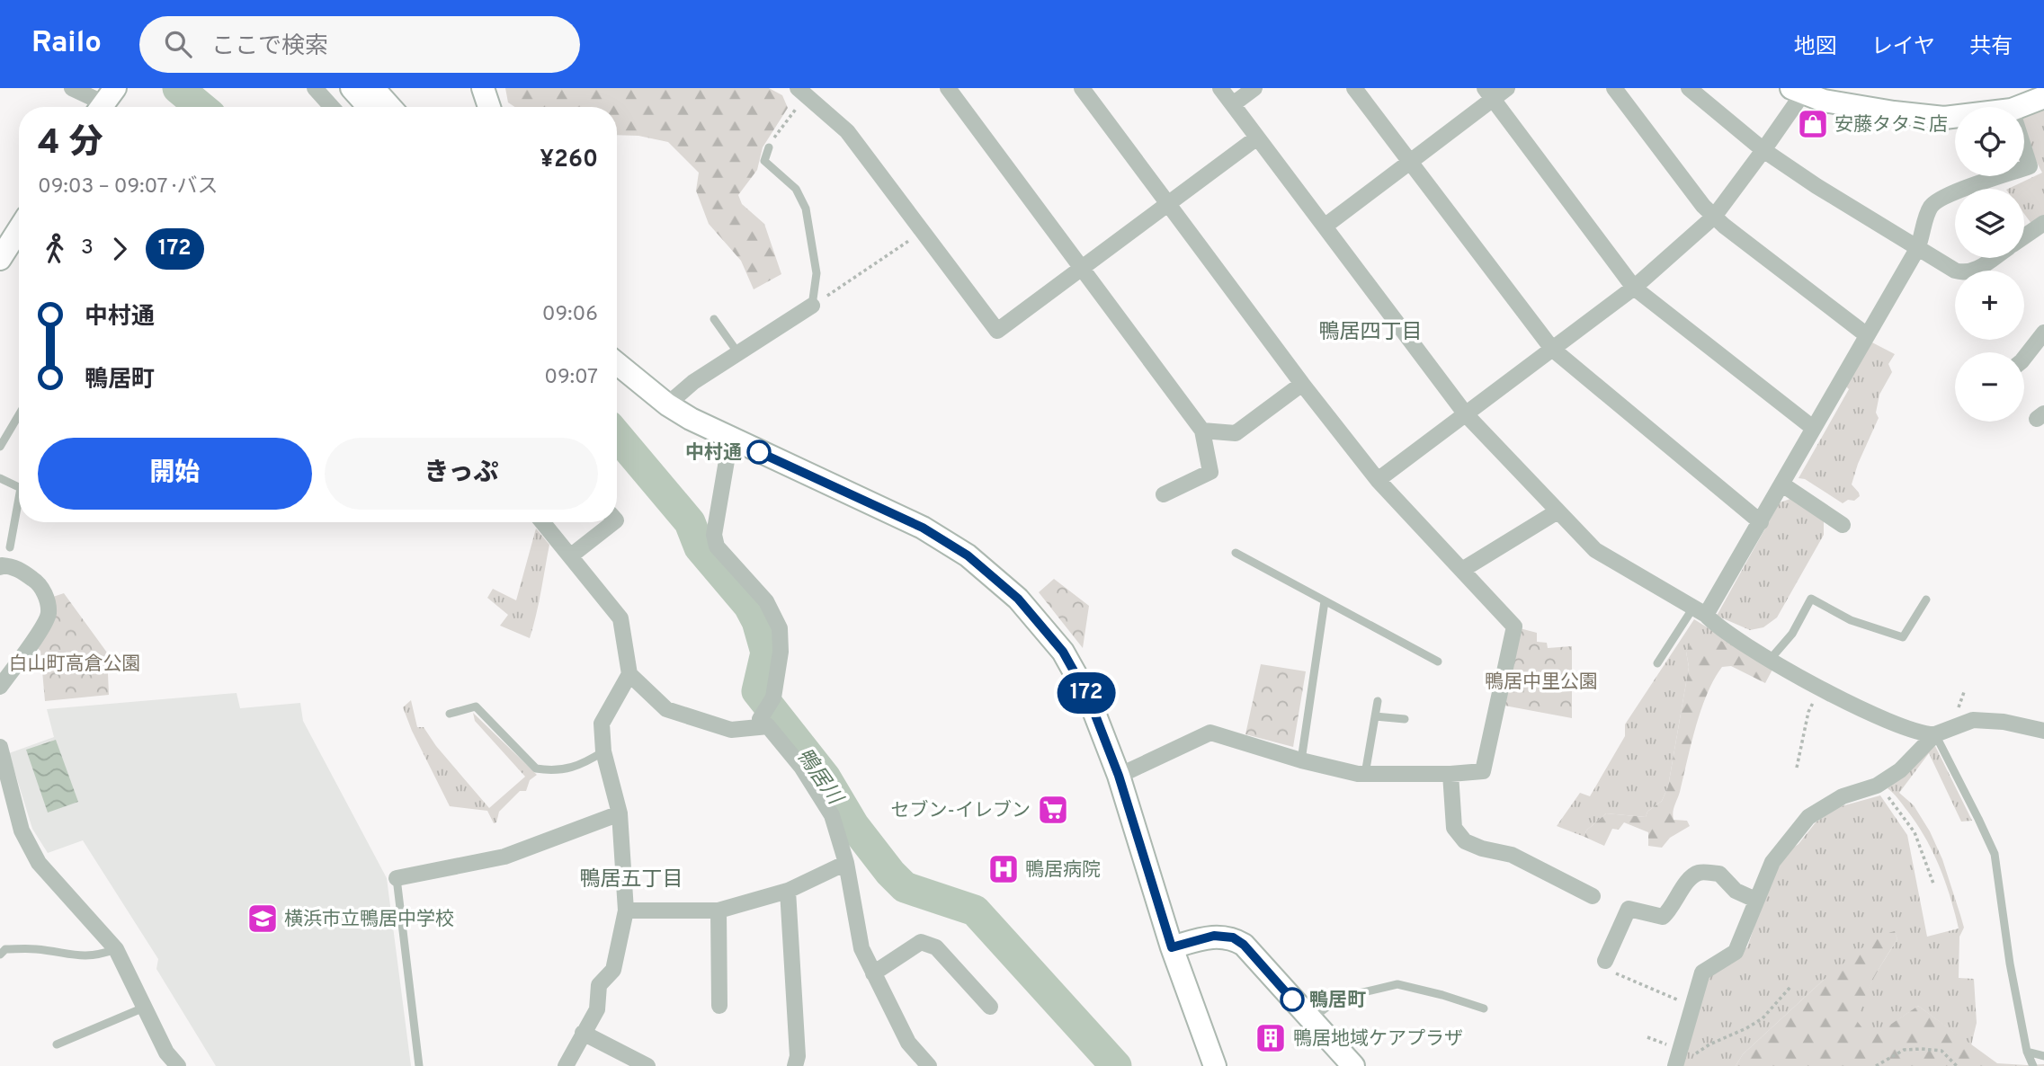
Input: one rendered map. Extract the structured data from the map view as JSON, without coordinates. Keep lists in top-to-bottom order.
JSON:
{
  "districts": ["鴨居四丁目", "鴨居五丁目"],
  "water": ["鴨居川"],
  "parks": ["白山町高倉公園", "鴨居中里公園"],
  "places": {
    "shop": ["安藤タタミ店"],
    "other": ["中村通", "鴨居町"],
    "supermarket": ["セブン-イレブン"],
    "hospital": ["鴨居病院"],
    "school or university": ["横浜市立鴨居中学校"],
    "building": ["鴨居地域ケアプラザ"]
  },
  "lines": ["bus line 172"],
  "page": {
    "header": "Railo",
    "search": "ここで検索",
    "nav": ["地図", "レイヤ", "共有"],
    "on_map": "172",
    "map_buttons": ["+", "−"],
    "heading": ["4 分", "09:03 – 09:07 · バス", "¥260"],
    "legs": ["3", "172"],
    "list": [
      {
        "name": "中村通",
        "value": "09:06"
      },
      {
        "name": "鴨居町",
        "value": "09:07"
      }
    ],
    "buttons": ["開始", "きっぷ"]
  }
}
